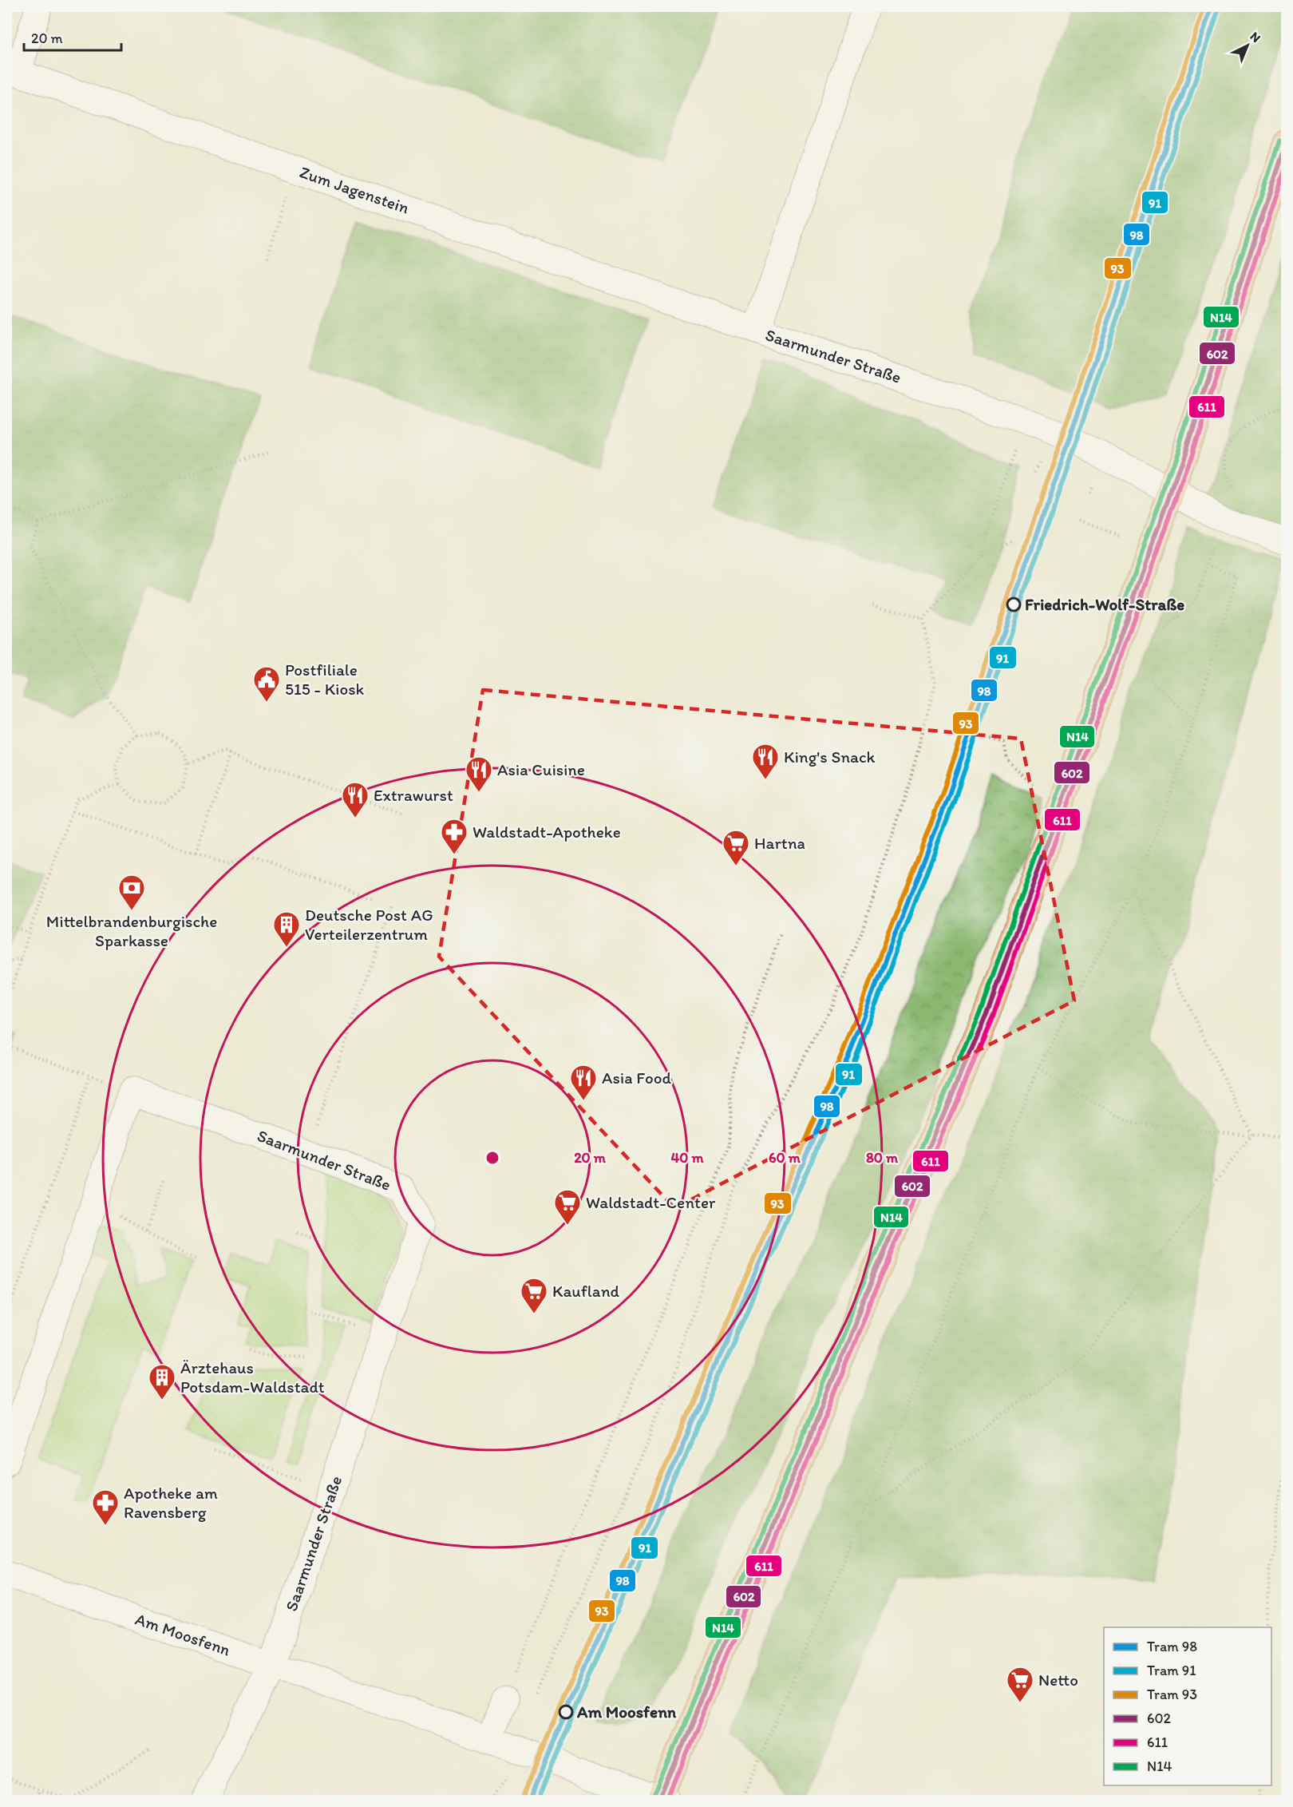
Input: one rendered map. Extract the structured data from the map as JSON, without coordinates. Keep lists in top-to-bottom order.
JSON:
{
  "streets": {
    "street": ["Zum Jagenstein", "Saarmunder Straße", "Am Moosfenn"]
  },
  "crossings": [
    ["Zum Jagenstein", "Saarmunder Straße"],
    ["Saarmunder Straße", "Am Moosfenn"]
  ],
  "places": {
    "other": ["Friedrich-Wolf-Straße", "Am Moosfenn"],
    "public building": ["Postfiliale 515 - Kiosk"],
    "restaurant": [
      "King's Snack",
      "Asia Cuisine",
      "Extrawurst",
      "Asia Food"
    ],
    "pharmacy": ["Waldstadt-Apotheke", "Apotheke am Ravensberg"],
    "supermarket": [
      "Hartna",
      "Waldstadt-Center",
      "Kaufland",
      "Netto"
    ],
    "bank": ["Mittelbrandenburgische Sparkasse"],
    "building": ["Deutsche Post AG Verteilerzentrum", "Ärztehaus Potsdam-Waldstadt"]
  },
  "lines": [
    "tram line 98",
    "tram line 93",
    "tram line 91",
    "transit line N14",
    "transit line 602",
    "transit line 611"
  ],
  "legend": [
    "Tram 98",
    "Tram 91",
    "Tram 93",
    "602",
    "611",
    "N14"
  ],
  "scale_bar": "20 m",
  "north": "top right",
  "rings": [
    "20 m",
    "40 m",
    "60 m",
    "80 m"
  ]
}
